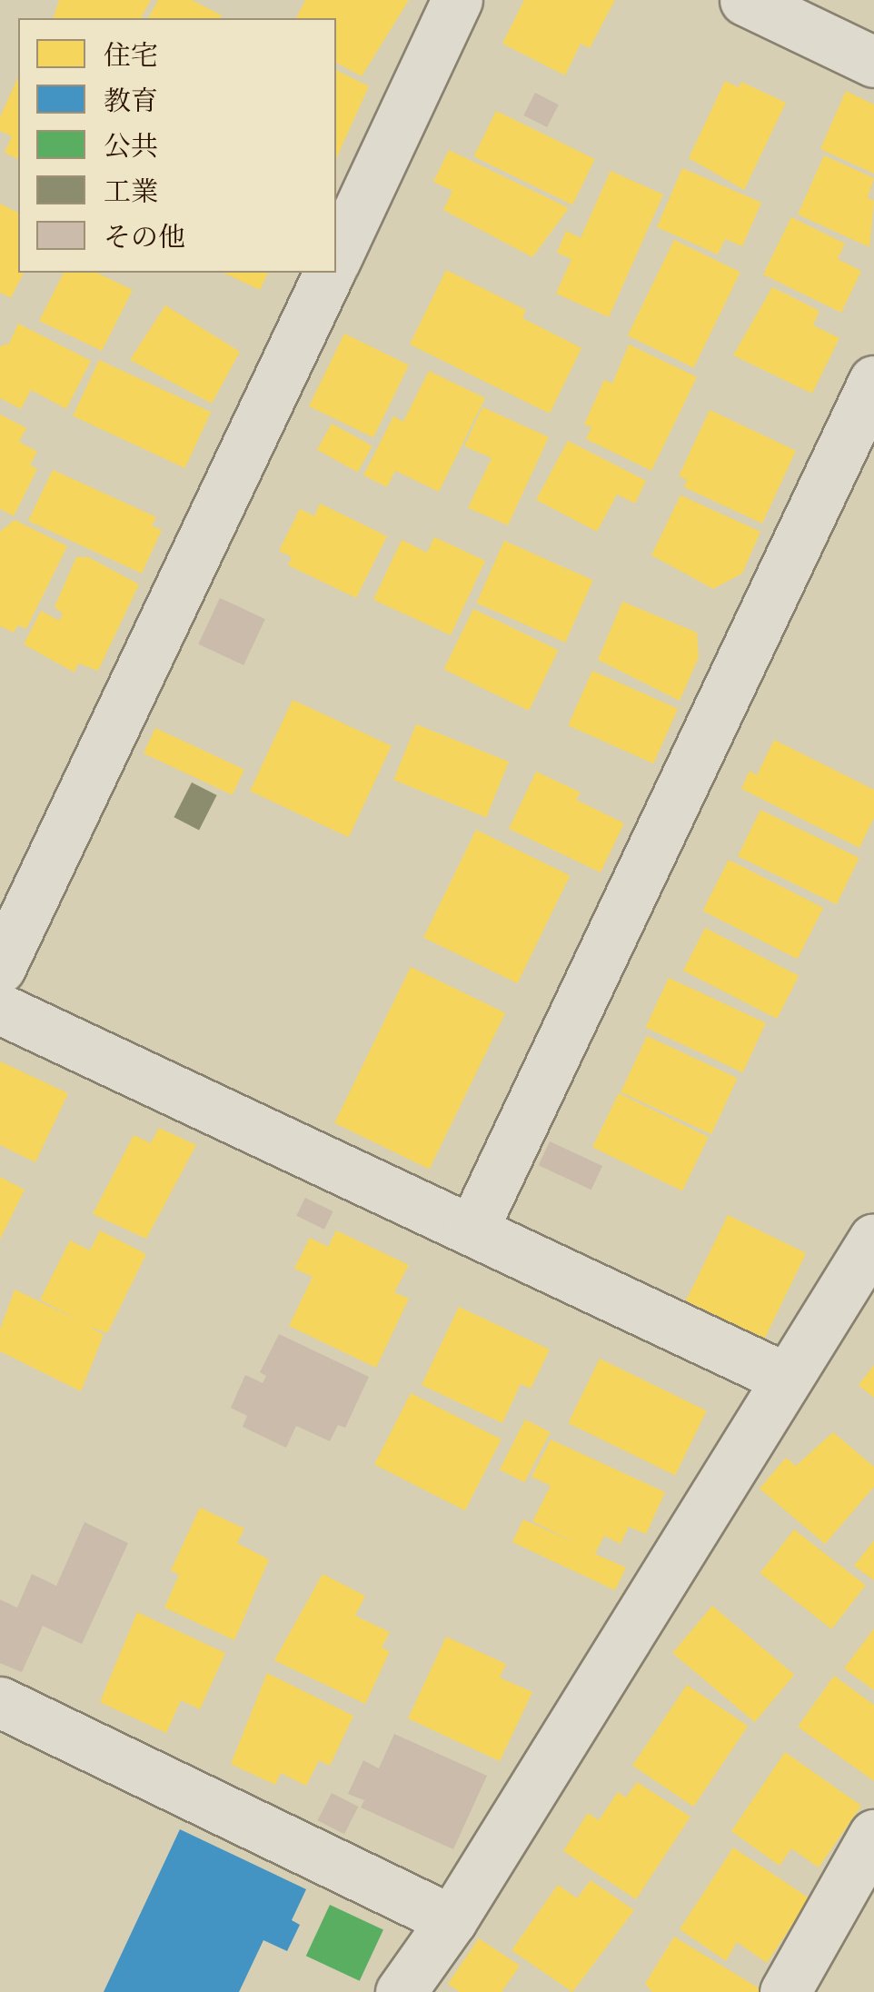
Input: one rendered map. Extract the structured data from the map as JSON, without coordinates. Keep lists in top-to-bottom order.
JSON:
{
  "legend": [
    "住宅",
    "教育",
    "公共",
    "工業",
    "その他"
  ]
}
